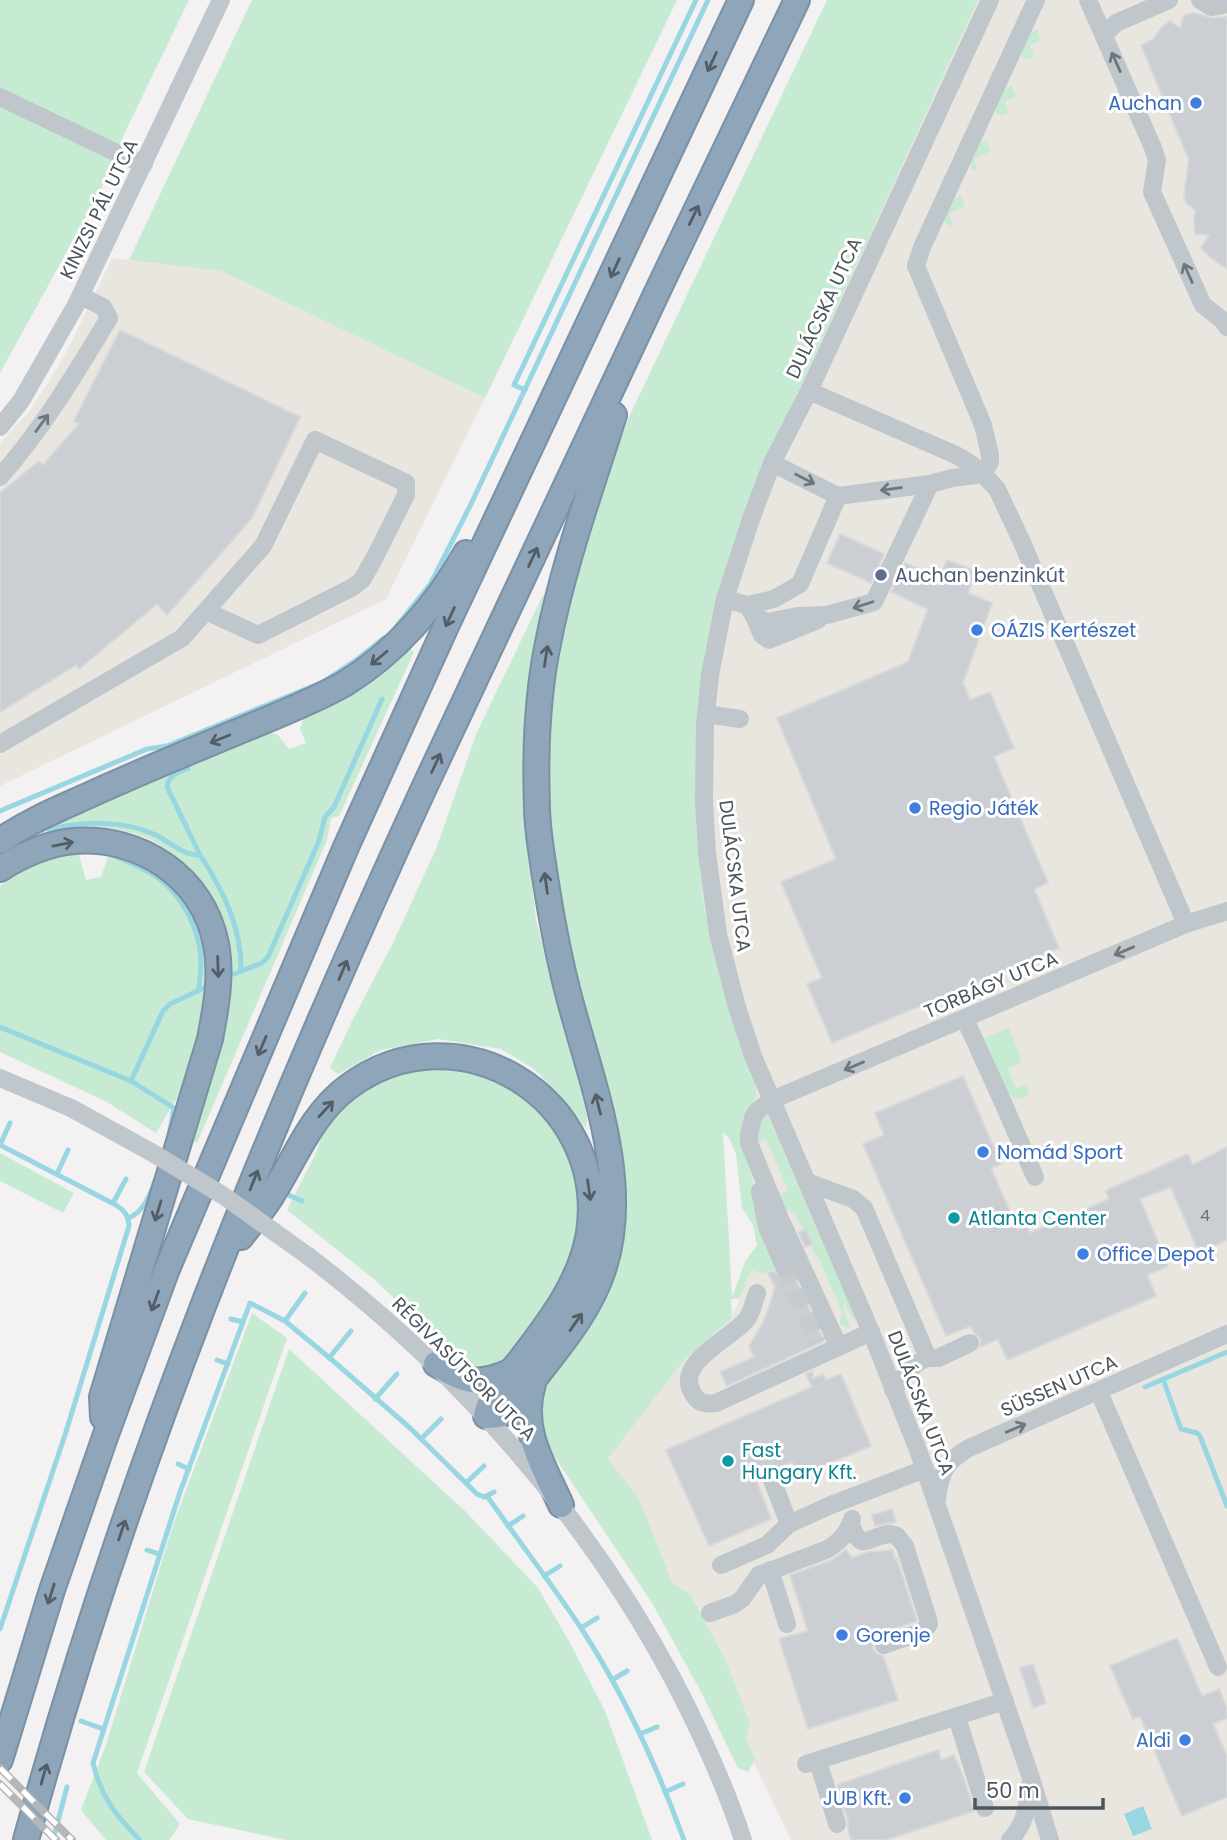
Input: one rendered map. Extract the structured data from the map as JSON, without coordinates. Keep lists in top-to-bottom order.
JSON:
{
  "streets": {
    "street": [
      "KINIZSI PÁL UTCA",
      "DULÁCSKA UTCA",
      "TORBÁGY UTCA",
      "RÉGIVASÚTSOR UTCA",
      "SÜSSEN UTCA"
    ]
  },
  "crossings": [
    ["DULÁCSKA UTCA", "TORBÁGY UTCA"]
  ],
  "one_way": ["TORBÁGY UTCA"],
  "places": [
    "Auchan",
    "Auchan benzinkút",
    "OÁZIS Kertészet",
    "Regio Játék",
    "Nomád Sport",
    "Atlanta Center",
    "Office Depot",
    "Fast Hungary Kft.",
    "Gorenje",
    "Aldi",
    "JUB Kft."
  ],
  "house_numbers": ["4"],
  "scale_bar": "50 m"
}
